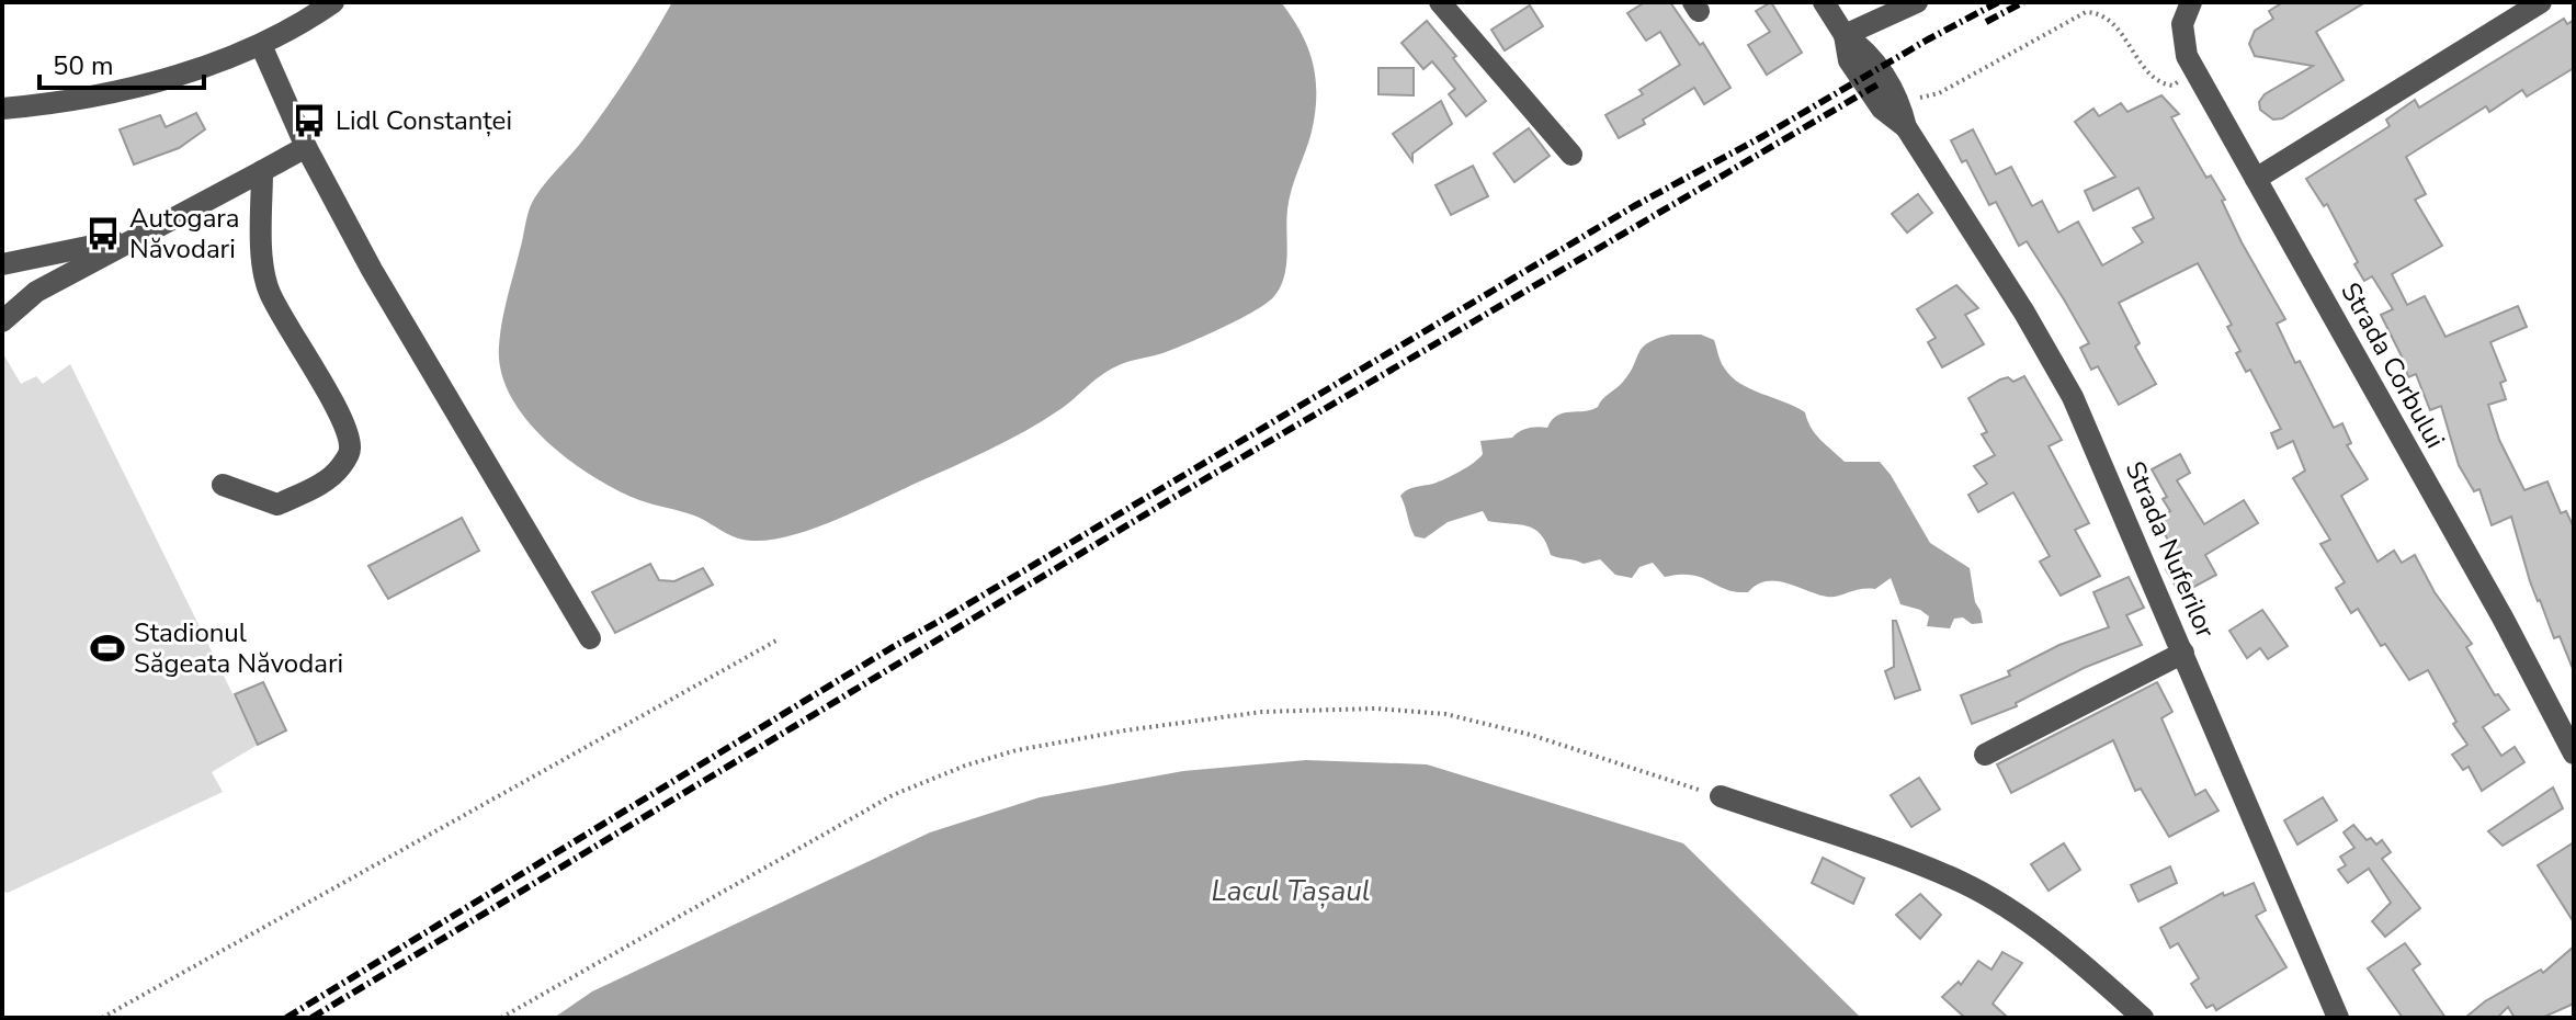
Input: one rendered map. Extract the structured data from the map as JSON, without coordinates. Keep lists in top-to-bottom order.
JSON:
{
  "streets": {
    "street": ["Strada Corbului", "Strada Nuferilor"]
  },
  "water": ["Lacul Tașaul"],
  "places": {
    "bus stop": ["Lidl Constanței", "Autogara Năvodari"],
    "sports": ["Stadionul Săgeata Năvodari"]
  },
  "scale_bar": "50 m"
}
